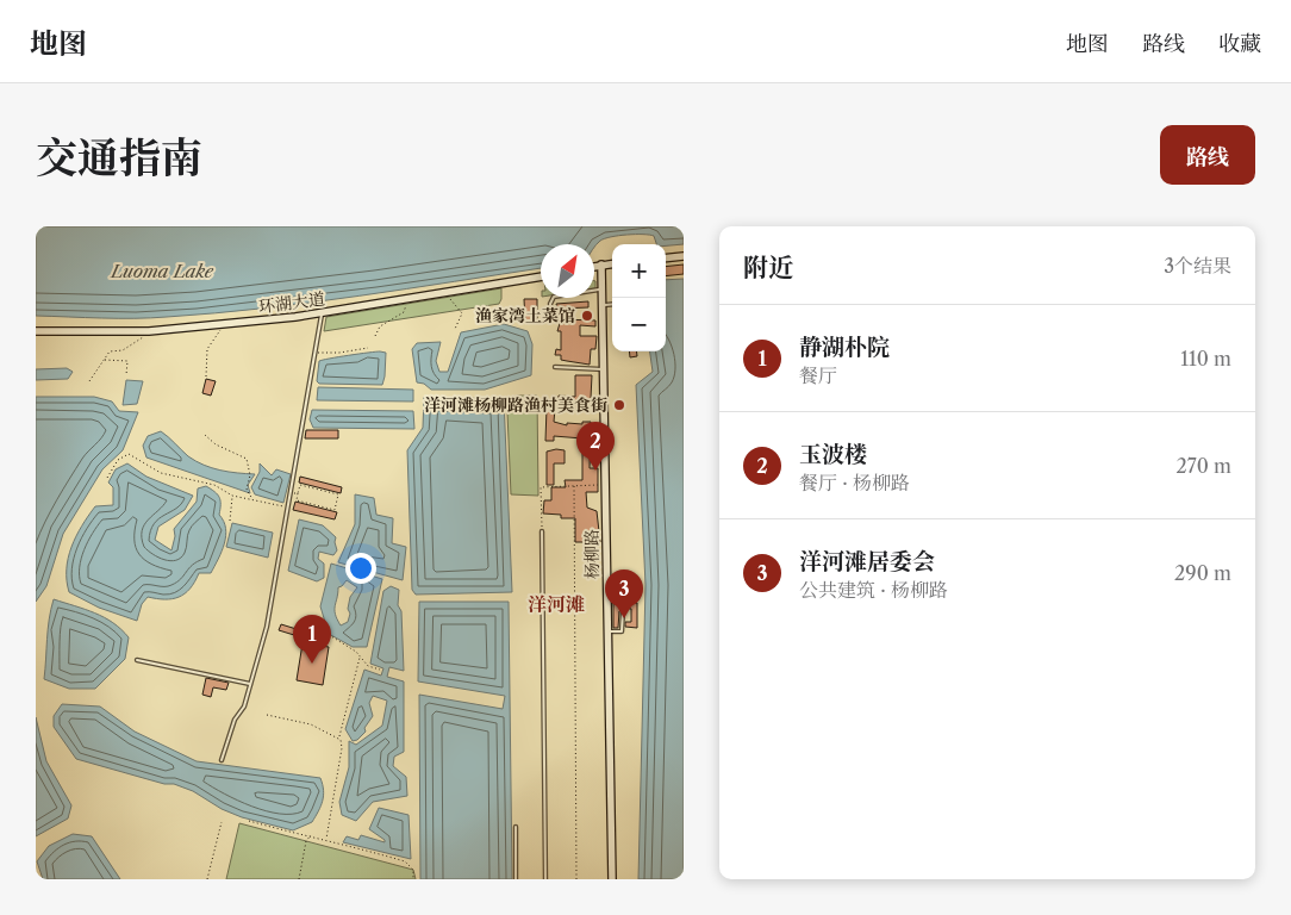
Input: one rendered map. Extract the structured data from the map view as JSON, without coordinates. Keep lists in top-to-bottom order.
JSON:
{
  "streets": {
    "street": ["环湖大道", "杨柳路"]
  },
  "districts": ["洋河滩"],
  "water": ["Luoma Lake"],
  "places": ["渔家湾土菜馆", "洋河滩杨柳路渔村美食街"],
  "north": "top right",
  "page": {
    "header": "地图",
    "nav": ["地图", "路线", "收藏"],
    "title": "交通指南",
    "buttons": "路线",
    "heading": ["附近", "3个结果"],
    "map_buttons": ["+", "−"],
    "list": [
      {
        "mark": "1",
        "name": "静湖朴院",
        "note": "餐厅",
        "value": "110 m"
      },
      {
        "mark": "2",
        "name": "玉波楼",
        "note": "餐厅 · 杨柳路",
        "value": "270 m"
      },
      {
        "mark": "3",
        "name": "洋河滩居委会",
        "note": "公共建筑 · 杨柳路",
        "value": "290 m"
      }
    ],
    "pins": ["2", "3", "1"]
  }
}
